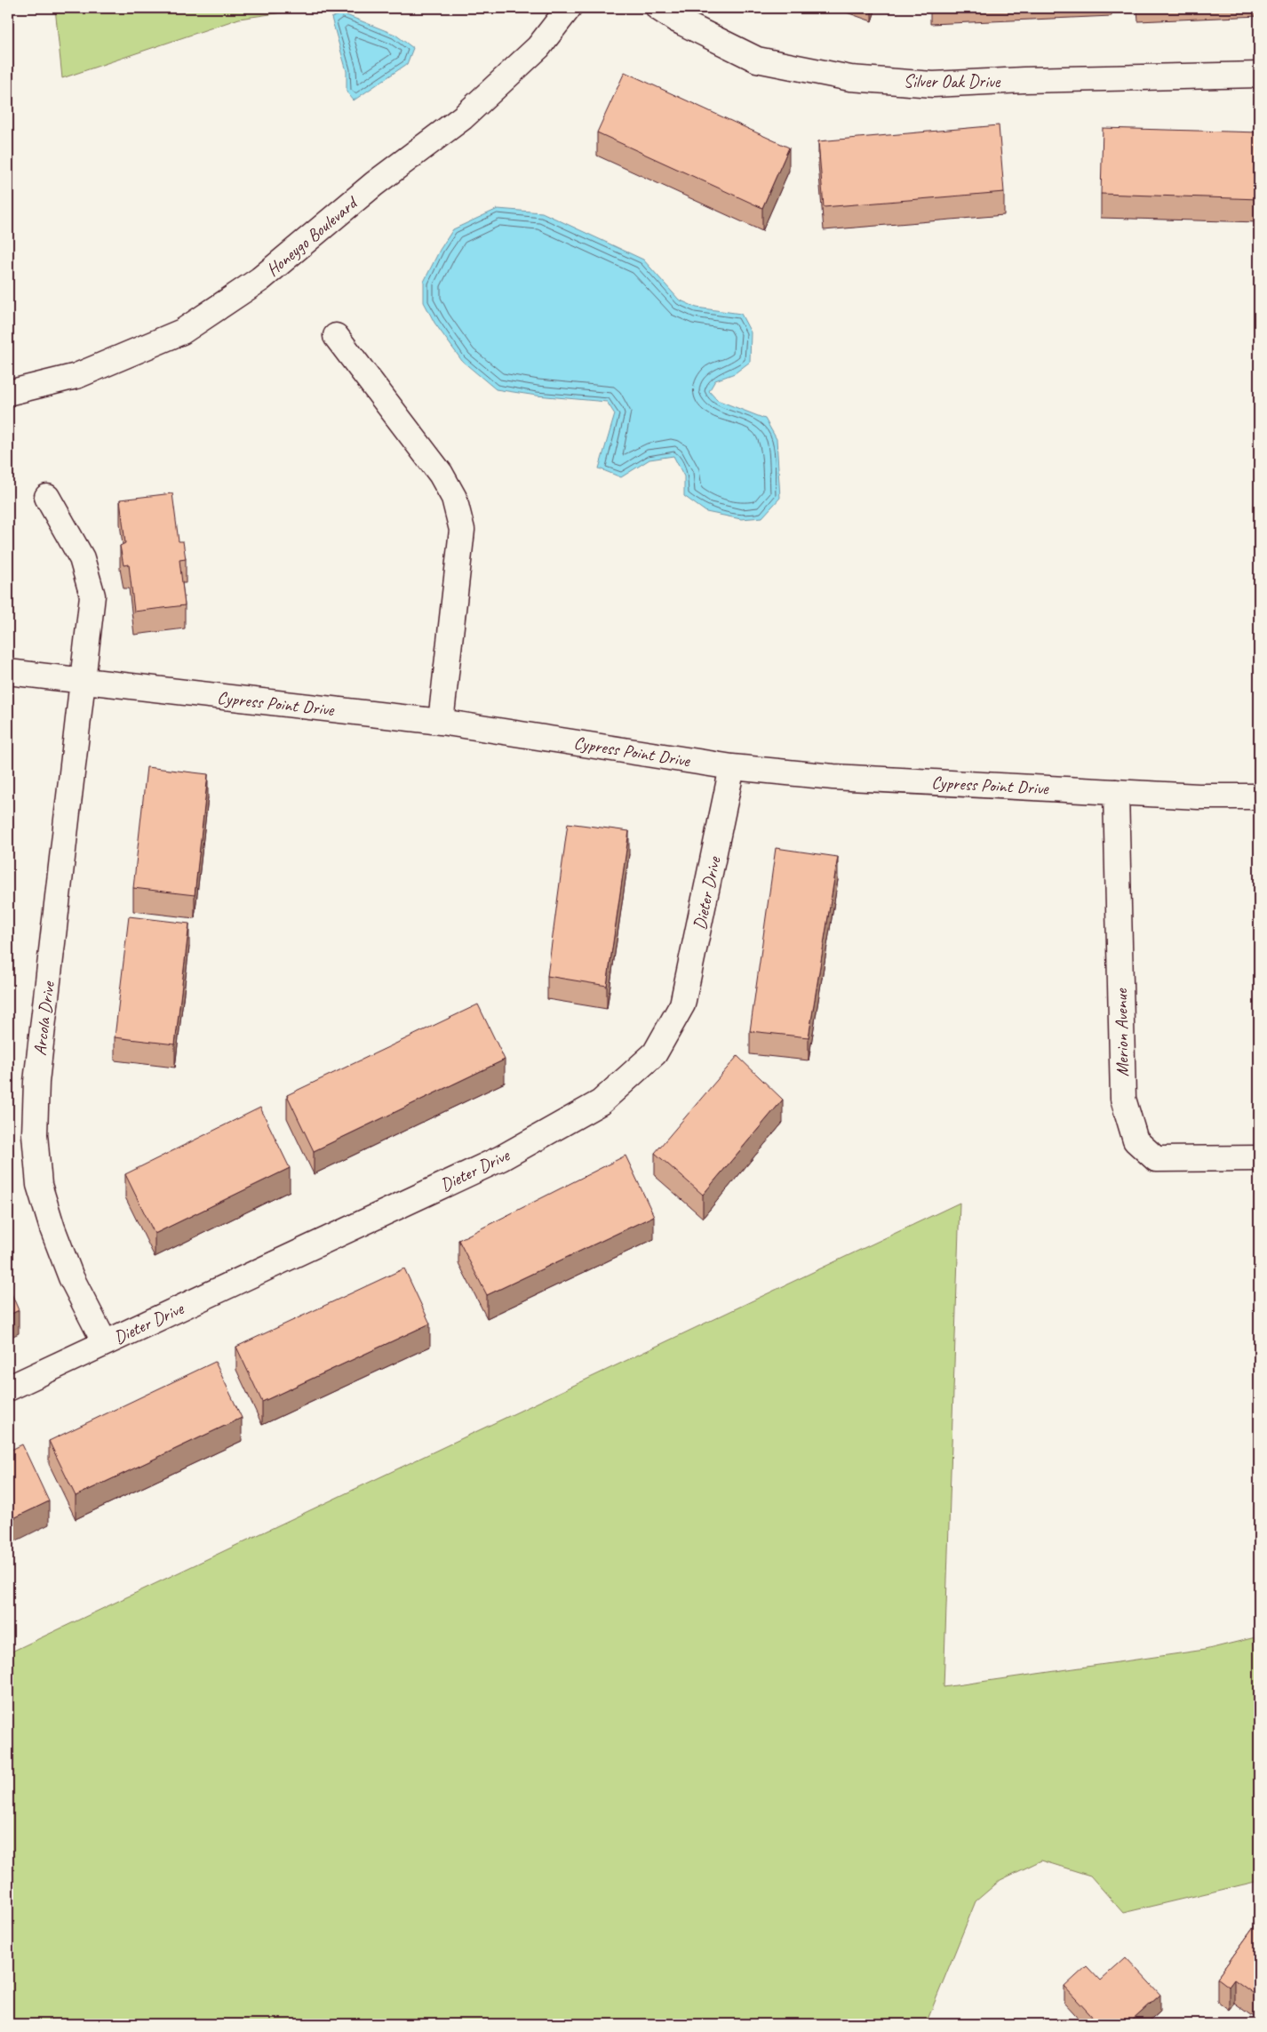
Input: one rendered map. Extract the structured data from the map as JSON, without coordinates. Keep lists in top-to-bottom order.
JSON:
{
  "streets": {
    "street": [
      "Silver Oak Drive",
      "Honeygo Boulevard",
      "Cypress Point Drive",
      "Dieter Drive",
      "Arcola Drive",
      "Merion Avenue"
    ]
  },
  "crossings": [
    ["Cypress Point Drive", "Dieter Drive"],
    ["Cypress Point Drive", "Arcola Drive"],
    ["Cypress Point Drive", "Merion Avenue"],
    ["Dieter Drive", "Arcola Drive"]
  ]
}
